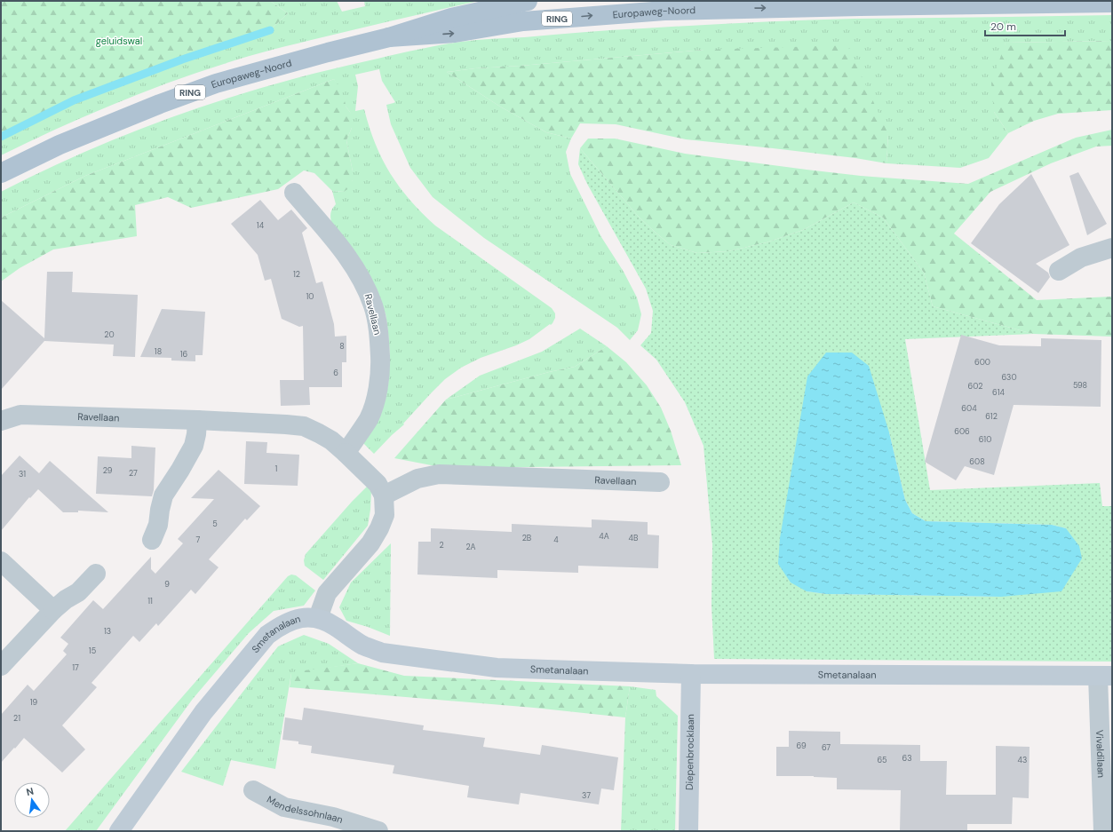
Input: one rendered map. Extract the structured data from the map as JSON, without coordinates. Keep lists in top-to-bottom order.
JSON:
{
  "streets": {
    "main road": ["Europaweg-Noord", "RING"],
    "street": [
      "Ravellaan",
      "Smetanalaan",
      "Diepenbrocklaan",
      "Vivaldilaan",
      "Mendelssohnlaan"
    ]
  },
  "crossings": [
    ["Smetanalaan", "Diepenbrocklaan"],
    ["Smetanalaan", "Vivaldilaan"]
  ],
  "one_way": ["Europaweg-Noord"],
  "parks": ["geluidswal"],
  "house_numbers": [
    "14",
    "12",
    "10",
    "20",
    "8",
    "18",
    "16",
    "600",
    "6",
    "630",
    "598",
    "602",
    "614",
    "604",
    "612",
    "606",
    "610",
    "608",
    "1",
    "29",
    "27",
    "31",
    "5",
    "4A",
    "2B",
    "4B",
    "7",
    "4",
    "2",
    "2A",
    "9",
    "11",
    "13",
    "15",
    "17",
    "19",
    "21",
    "69",
    "67",
    "63",
    "65",
    "43",
    "37"
  ],
  "scale_bar": "20 m",
  "north": "top"
}
